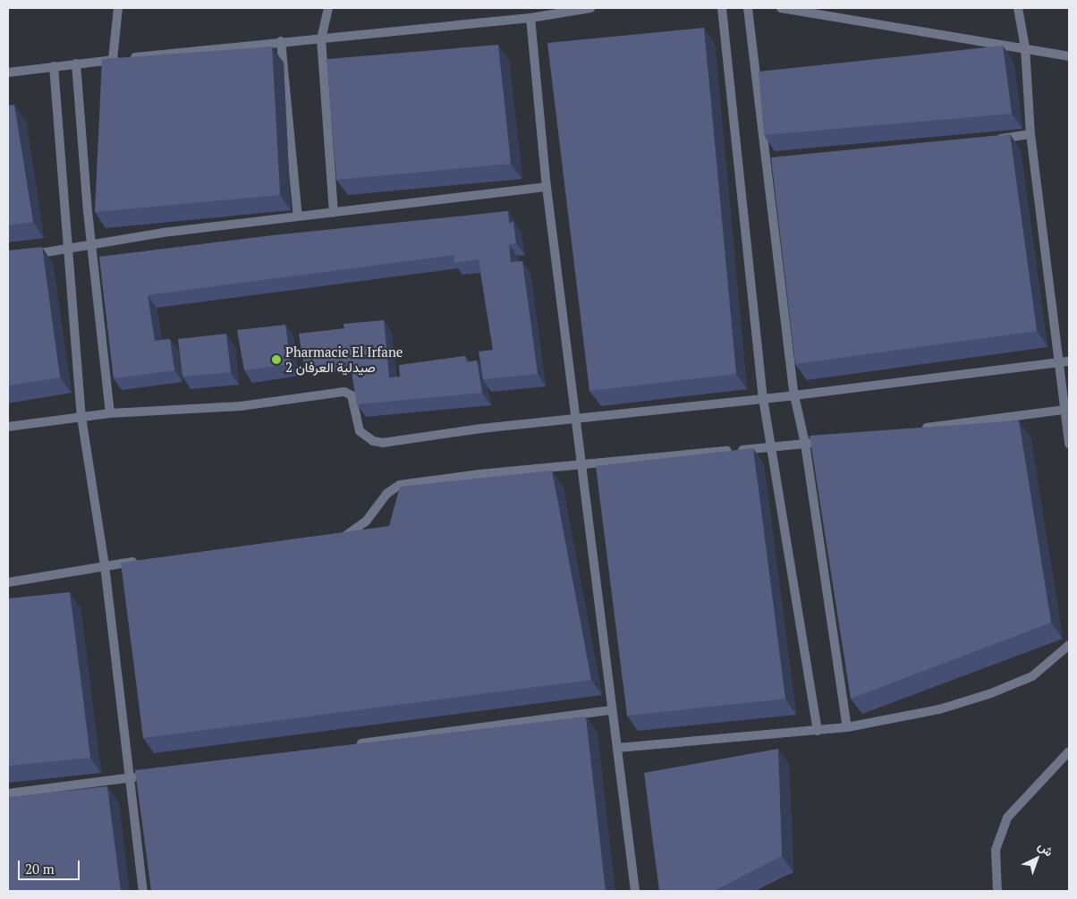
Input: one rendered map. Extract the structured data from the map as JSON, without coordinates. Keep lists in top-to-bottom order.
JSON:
{
  "places": ["Pharmacie El Irfane صيدلية العرفان 2"],
  "scale_bar": "20 m",
  "north": "top right"
}
